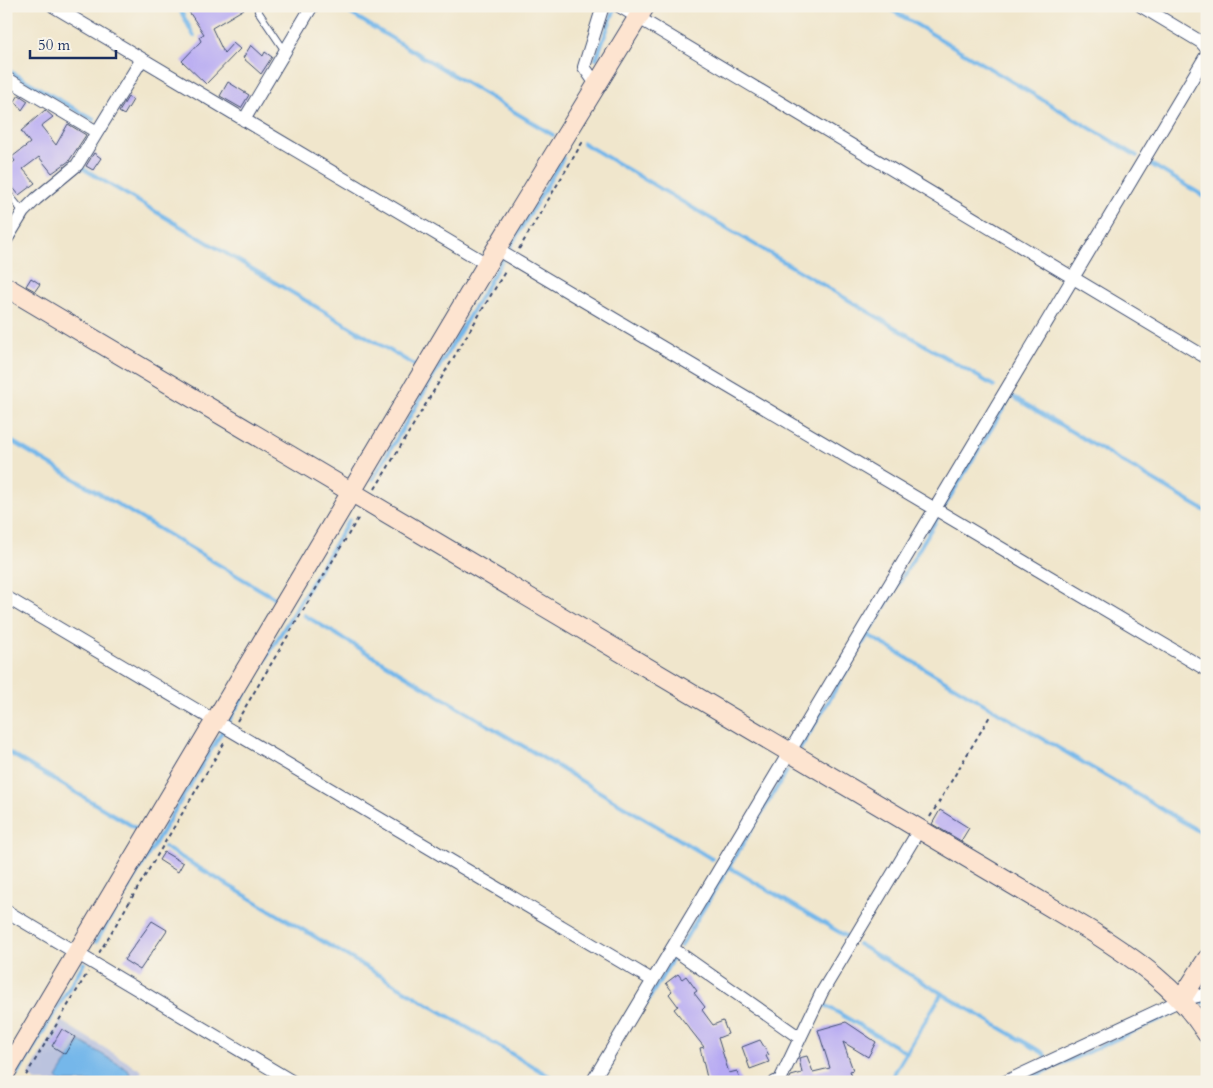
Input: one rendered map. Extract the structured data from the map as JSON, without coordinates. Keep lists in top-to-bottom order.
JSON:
{
  "scale_bar": "50 m"
}
